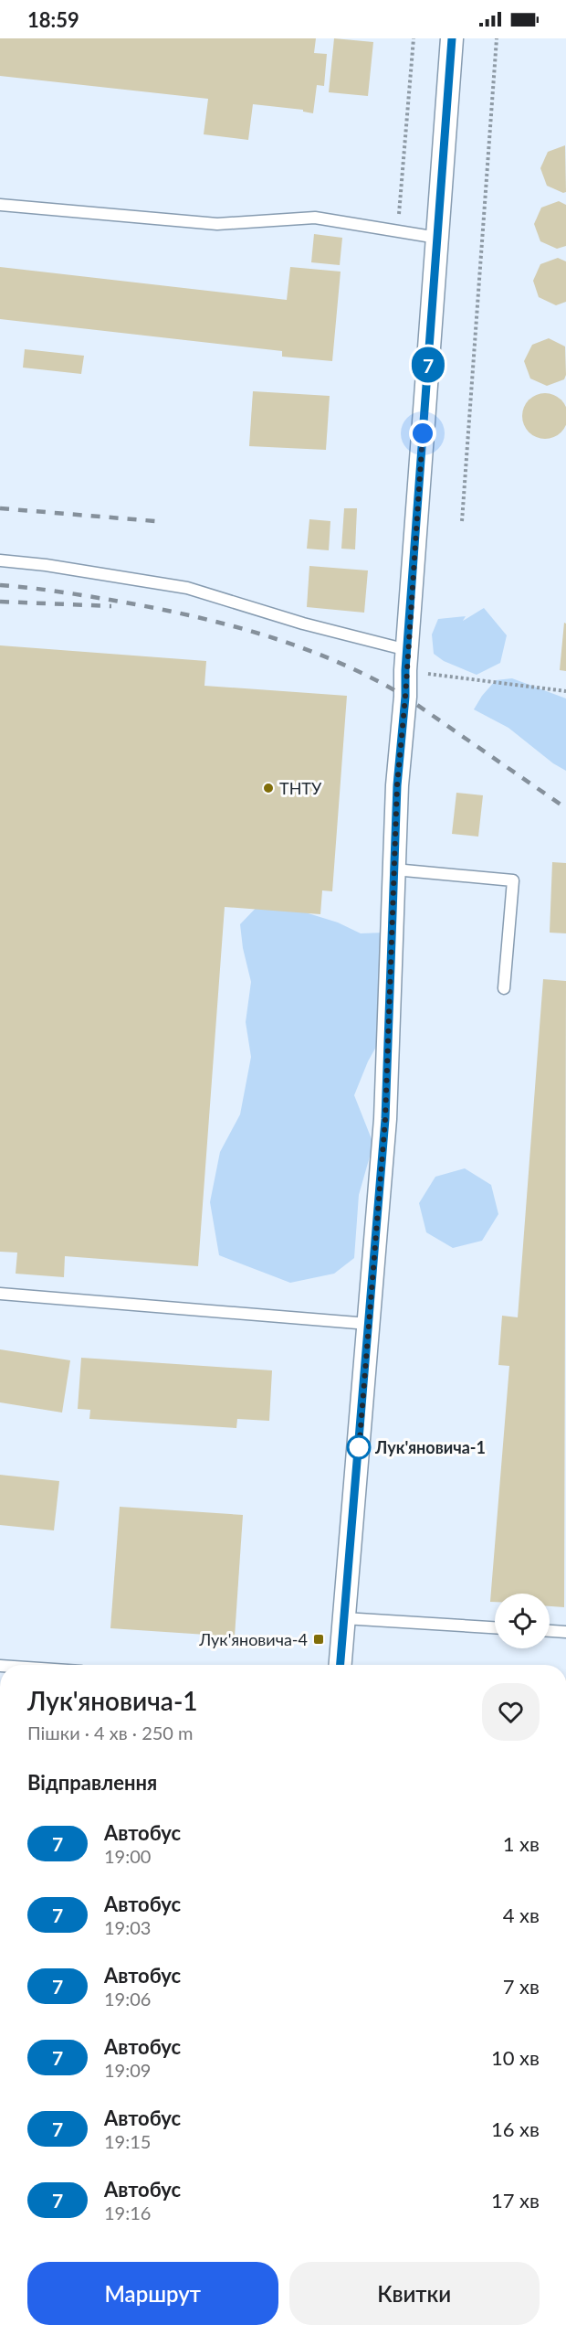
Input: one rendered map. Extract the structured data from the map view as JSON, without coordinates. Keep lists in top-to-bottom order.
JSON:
{
  "places": {
    "other": ["ТНТУ", "Лук'яновича-1"],
    "transit": ["Лук'яновича-4"]
  },
  "lines": ["bus line 7"],
  "page": {
    "status": "18:59",
    "on_map": "7",
    "heading": [
      ["Лук'яновича-1", "Пішки · 4 хв · 250 m"],
      "Відправлення"
    ],
    "list": [
      {
        "mark": "7",
        "name": "Автобус",
        "note": "19:00",
        "value": "1 хв"
      },
      {
        "mark": "7",
        "name": "Автобус",
        "note": "19:03",
        "value": "4 хв"
      },
      {
        "mark": "7",
        "name": "Автобус",
        "note": "19:06",
        "value": "7 хв"
      },
      {
        "mark": "7",
        "name": "Автобус",
        "note": "19:09",
        "value": "10 хв"
      },
      {
        "mark": "7",
        "name": "Автобус",
        "note": "19:15",
        "value": "16 хв"
      },
      {
        "mark": "7",
        "name": "Автобус",
        "note": "19:16",
        "value": "17 хв"
      }
    ],
    "buttons": ["Маршрут", "Квитки"]
  }
}
